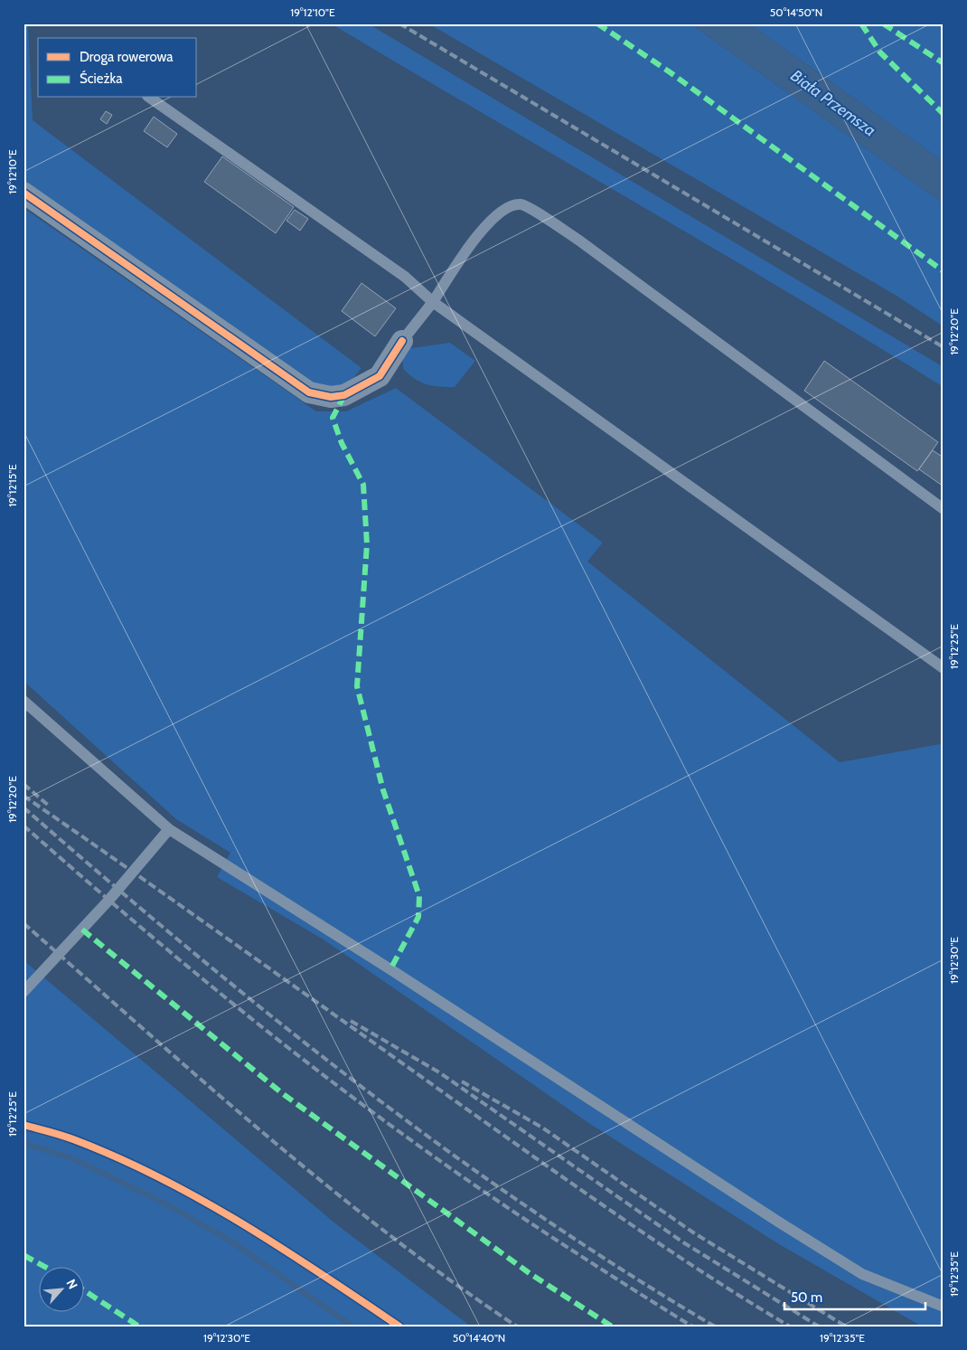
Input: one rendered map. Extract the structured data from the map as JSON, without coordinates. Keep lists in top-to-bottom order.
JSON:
{
  "water": ["Biała Przemsza"],
  "legend": ["Droga rowerowa", "Ścieżka"],
  "scale_bar": "50 m",
  "north": "top right",
  "coordinates": [
    "19°12'10\"E",
    "50°14'50\"N",
    "19°12'20\"E",
    "19°12'15\"E",
    "19°12'25\"E",
    "19°12'30\"E",
    "19°12'35\"E",
    "50°14'40\"N"
  ]
}
